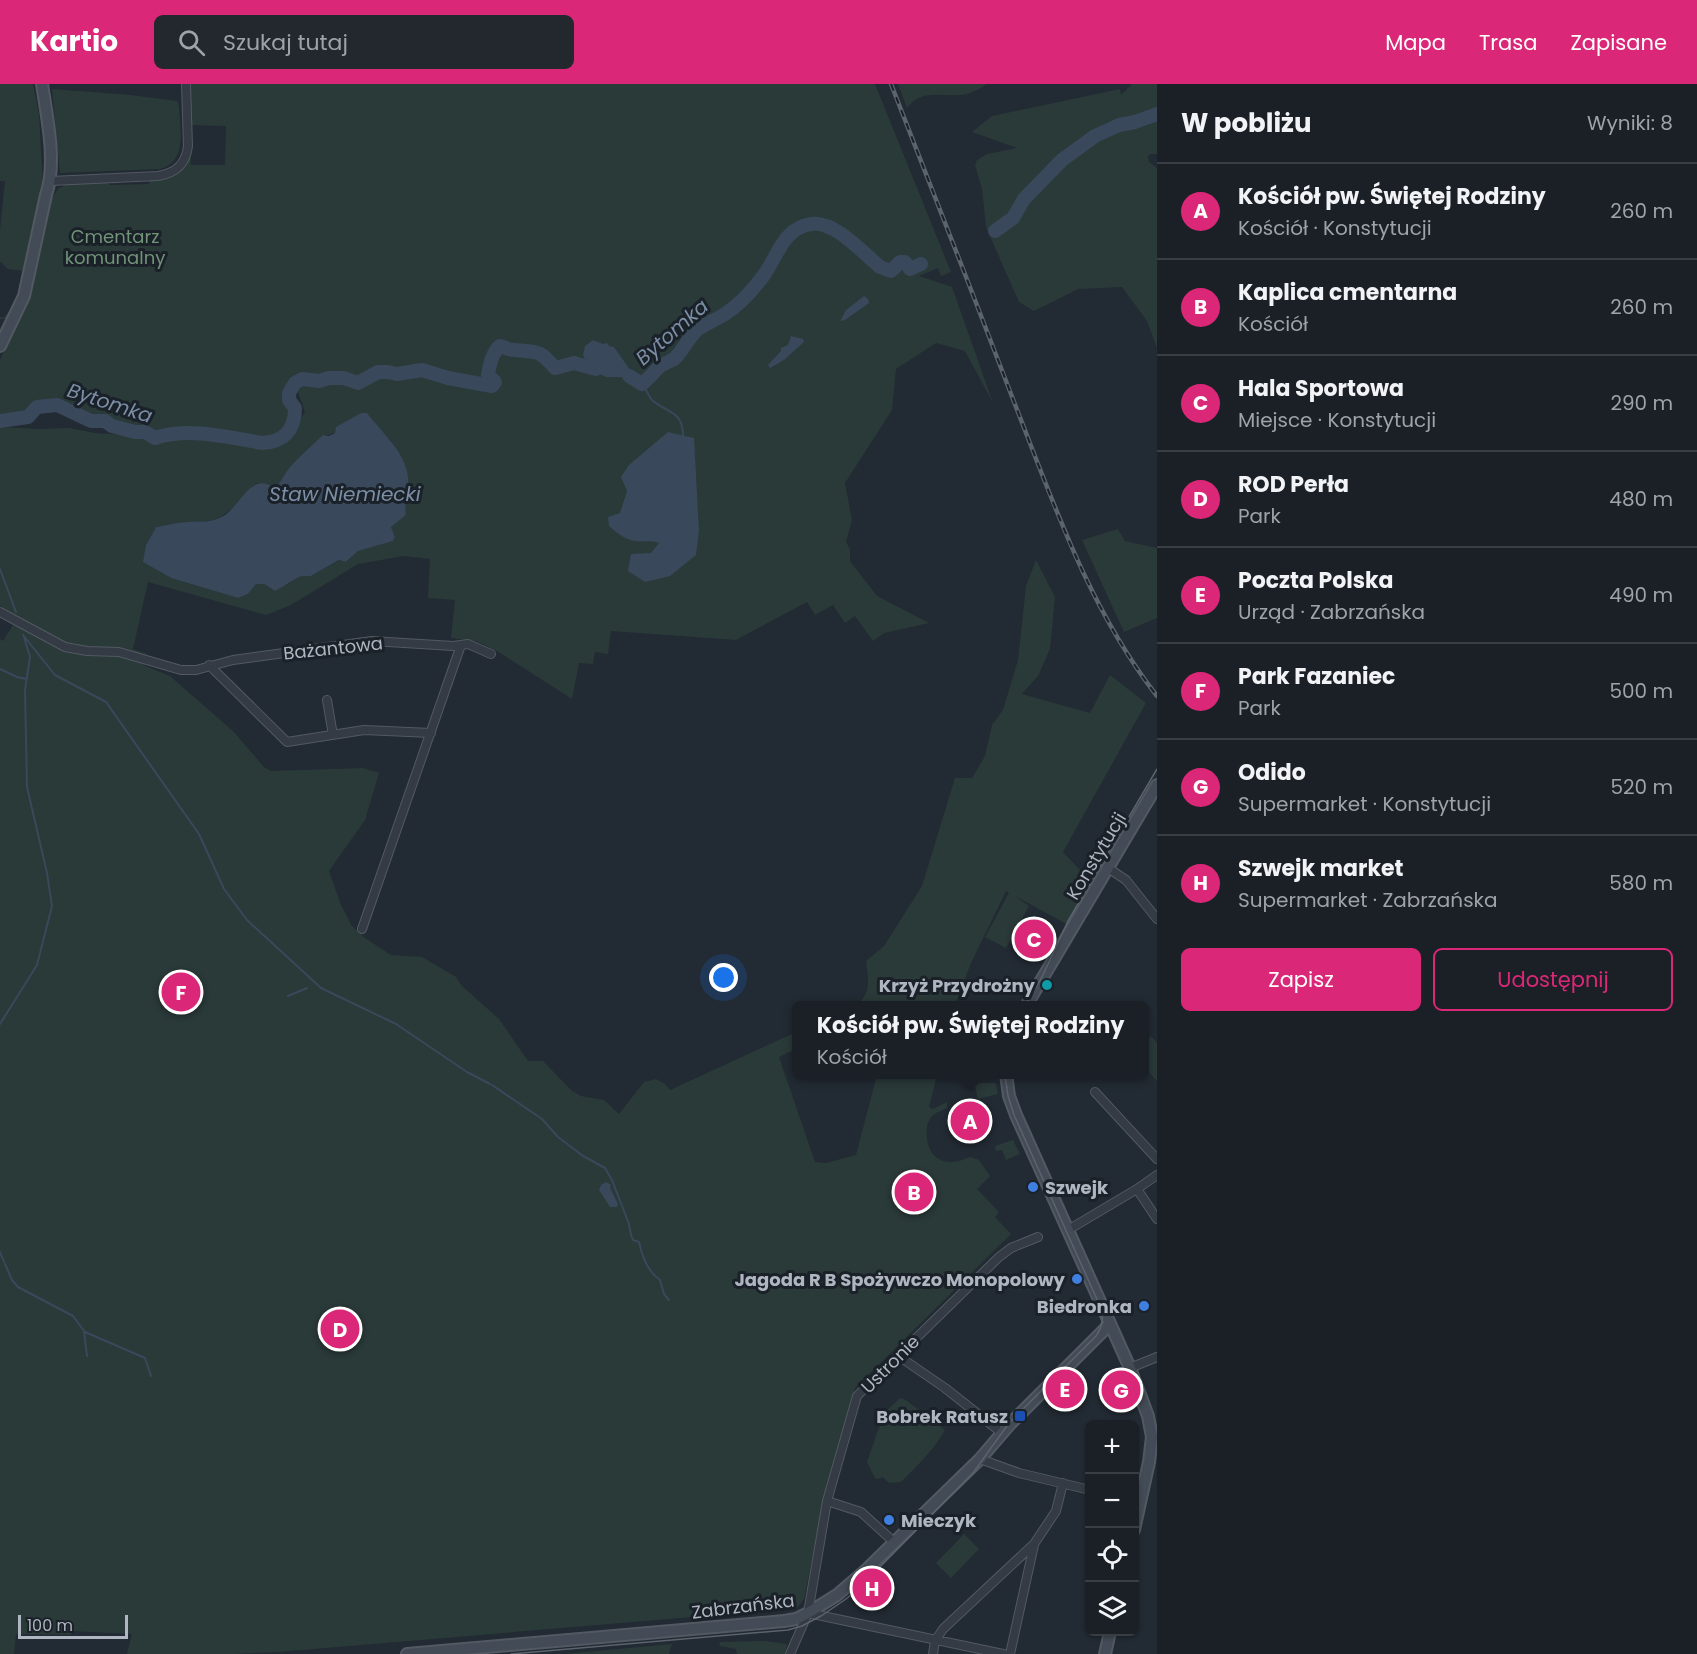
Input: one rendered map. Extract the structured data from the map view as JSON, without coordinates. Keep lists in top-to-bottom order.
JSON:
{
  "streets": {
    "street": [
      "Bażantowa",
      "Konstytucji",
      "Ustronie",
      "Zabrzańska"
    ]
  },
  "crossings": [
    ["Ustronie", "Zabrzańska"]
  ],
  "water": ["Bytomka", "Staw Niemiecki"],
  "parks": ["Cmentarz komunalny"],
  "places": {
    "other": [
      "Krzyż Przydrożny",
      "Szwejk",
      "Jagoda R B Spożywczo Monopolowy",
      "Biedronka",
      "Mieczyk"
    ],
    "transit": ["Bobrek Ratusz"]
  },
  "scale_bar": "100 m",
  "page": {
    "header": "Kartio",
    "search": "Szukaj tutaj",
    "nav": ["Mapa", "Trasa", "Zapisane"],
    "heading": ["W pobliżu", "Wyniki: 8"],
    "list": [
      {
        "mark": "A",
        "name": "Kościół pw. Świętej Rodziny",
        "note": "Kościół · Konstytucji",
        "value": "260 m"
      },
      {
        "mark": "B",
        "name": "Kaplica cmentarna",
        "note": "Kościół",
        "value": "260 m"
      },
      {
        "mark": "C",
        "name": "Hala Sportowa",
        "note": "Miejsce · Konstytucji",
        "value": "290 m"
      },
      {
        "mark": "D",
        "name": "ROD Perła",
        "note": "Park",
        "value": "480 m"
      },
      {
        "mark": "E",
        "name": "Poczta Polska",
        "note": "Urząd · Zabrzańska",
        "value": "490 m"
      },
      {
        "mark": "F",
        "name": "Park Fazaniec",
        "note": "Park",
        "value": "500 m"
      },
      {
        "mark": "G",
        "name": "Odido",
        "note": "Supermarket · Konstytucji",
        "value": "520 m"
      },
      {
        "mark": "H",
        "name": "Szwejk market",
        "note": "Supermarket · Zabrzańska",
        "value": "580 m"
      }
    ],
    "pins": [
      "C",
      "F",
      "A",
      "B",
      "D",
      "E",
      "G",
      "H"
    ],
    "buttons": ["Zapisz", "Udostępnij"],
    "popup": ["Kościół pw. Świętej Rodziny", "Kościół"],
    "map_buttons": ["+", "−"],
    "scale": "100 m"
  }
}
